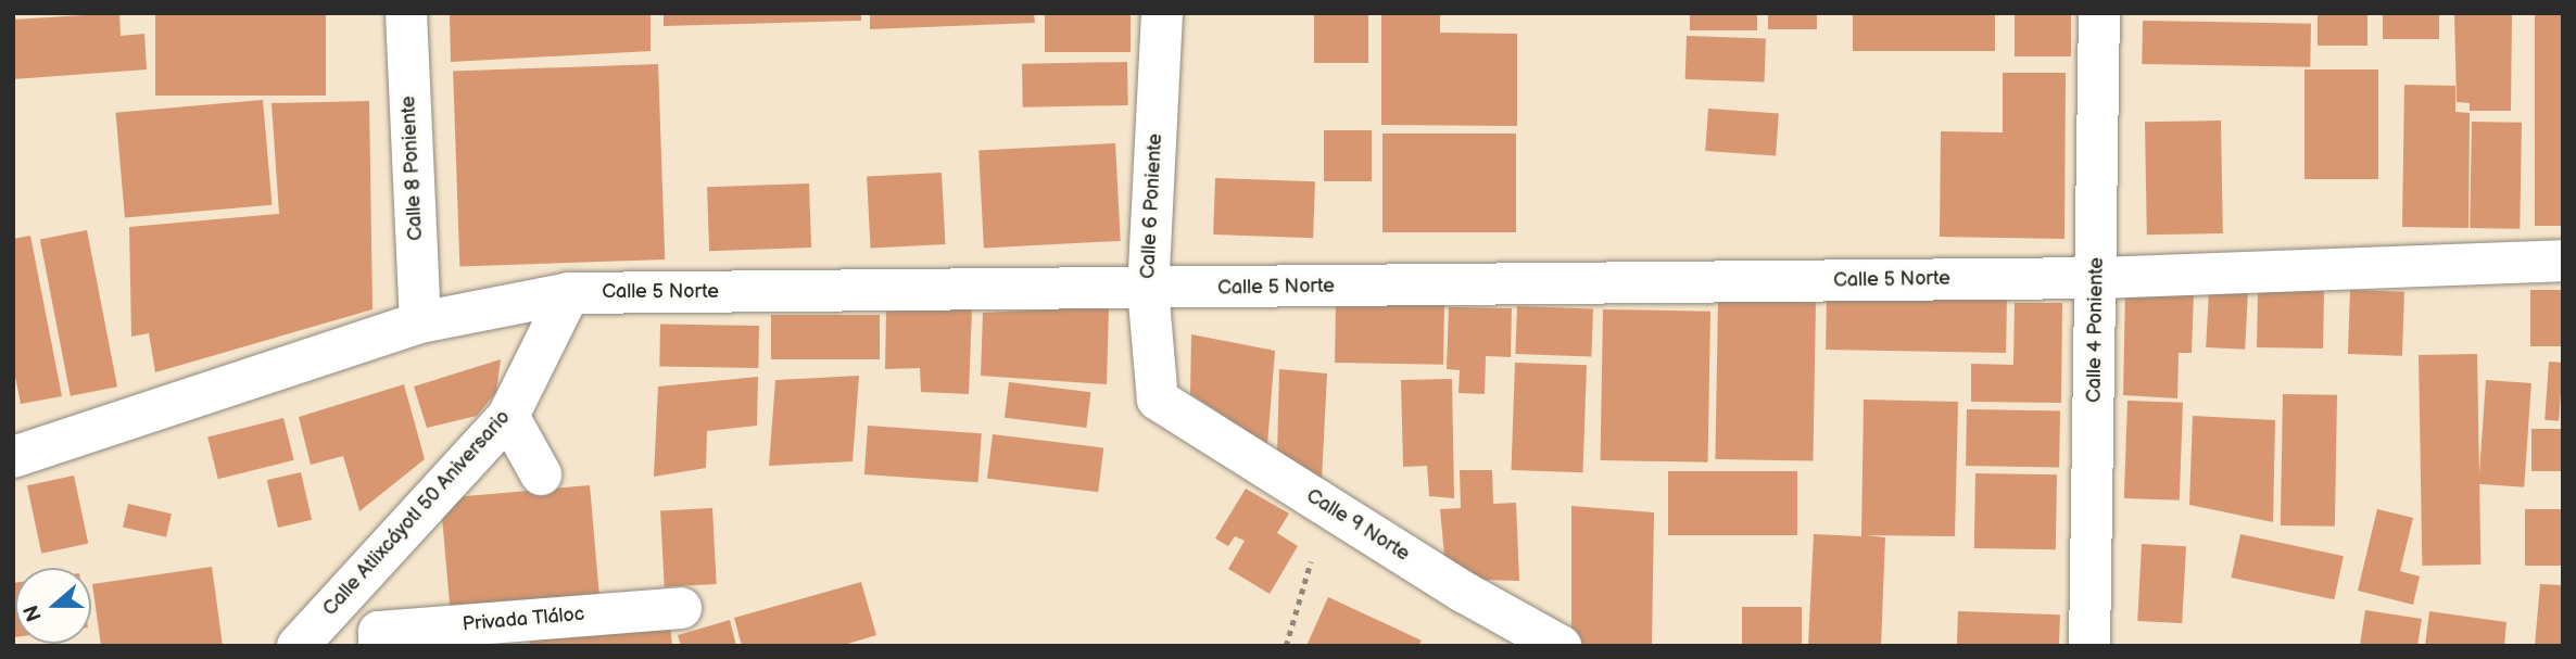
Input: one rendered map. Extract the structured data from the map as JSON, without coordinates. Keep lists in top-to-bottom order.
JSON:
{
  "streets": {
    "street": [
      "Calle 8 Poniente",
      "Calle 6 Poniente",
      "Calle 5 Norte",
      "Calle 4 Poniente",
      "Calle Atlixcáyotl 50 Aniversario",
      "Calle 9 Norte",
      "Privada Tláloc"
    ]
  },
  "crossings": [
    ["Calle 8 Poniente", "Calle 5 Norte"],
    ["Calle 6 Poniente", "Calle 5 Norte"],
    ["Calle 6 Poniente", "Calle 9 Norte"],
    ["Calle 5 Norte", "Calle 4 Poniente"],
    ["Calle 5 Norte", "Calle Atlixcáyotl 50 Aniversario"]
  ],
  "north": "left"
}
